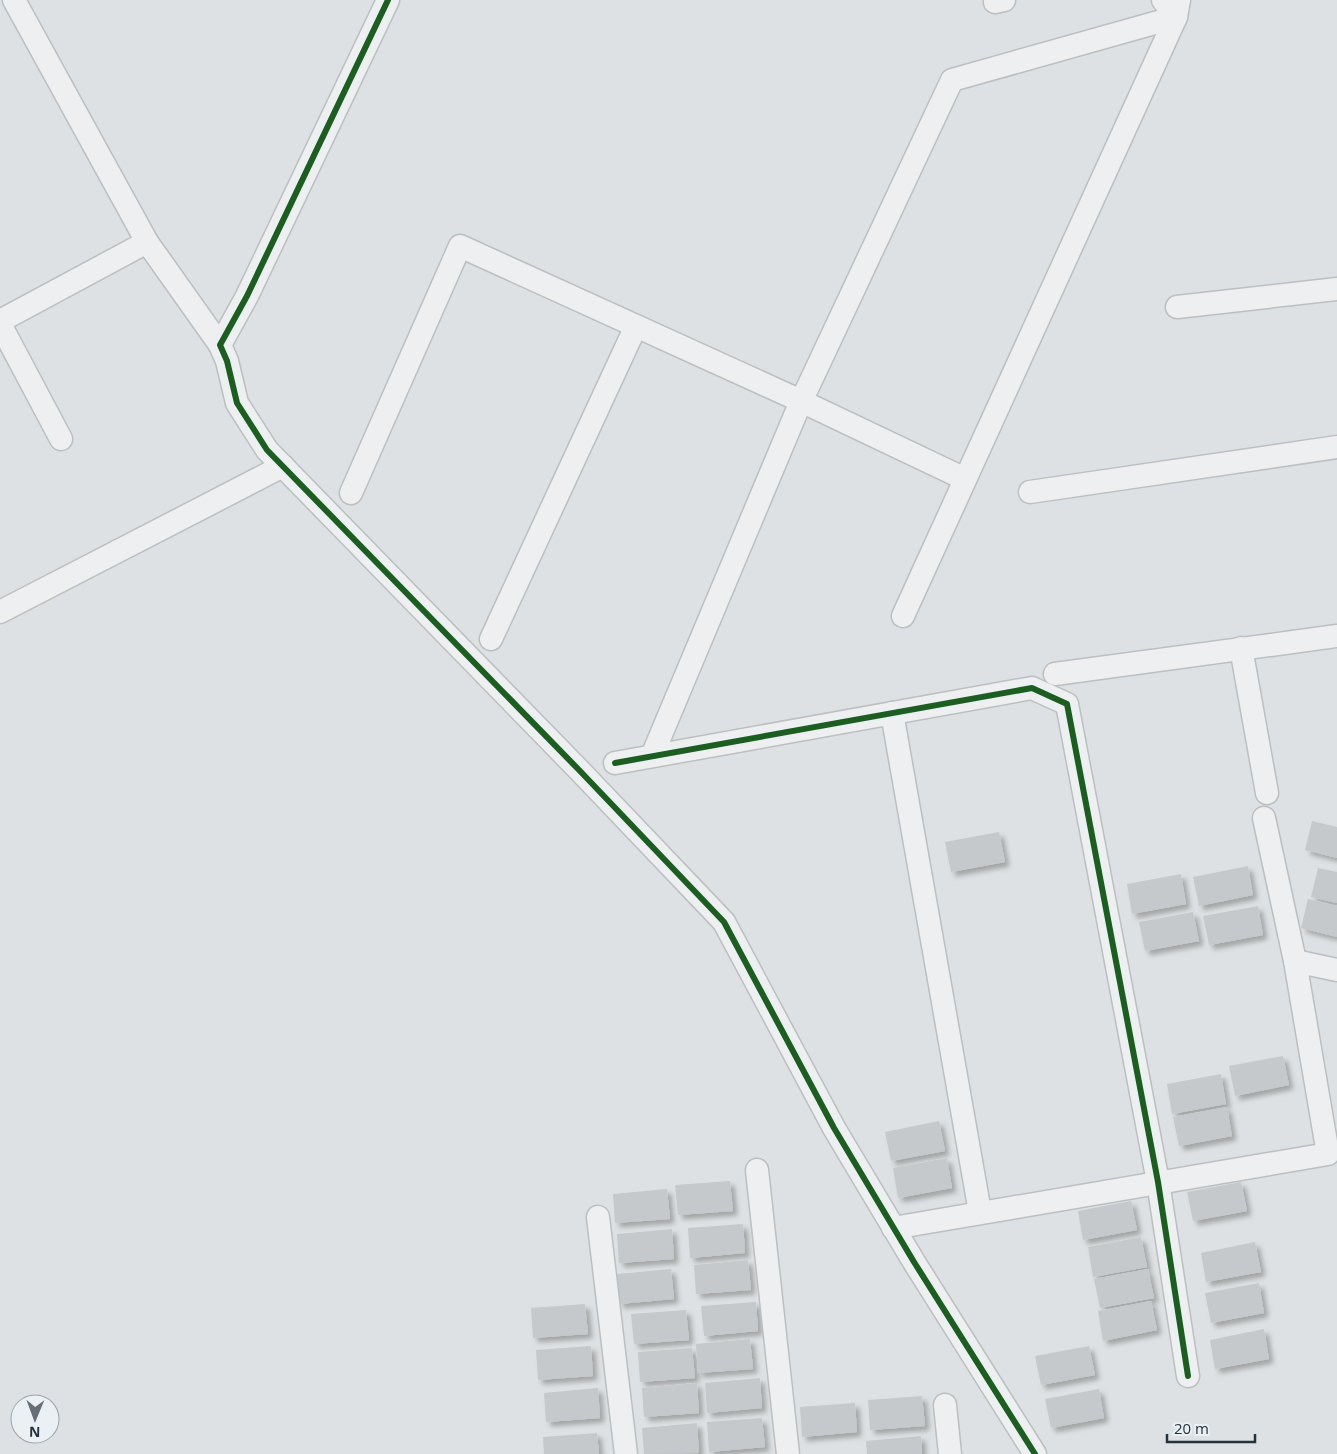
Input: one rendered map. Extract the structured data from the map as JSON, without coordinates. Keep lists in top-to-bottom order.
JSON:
{
  "scale_bar": "20 m",
  "north": "bottom"
}
